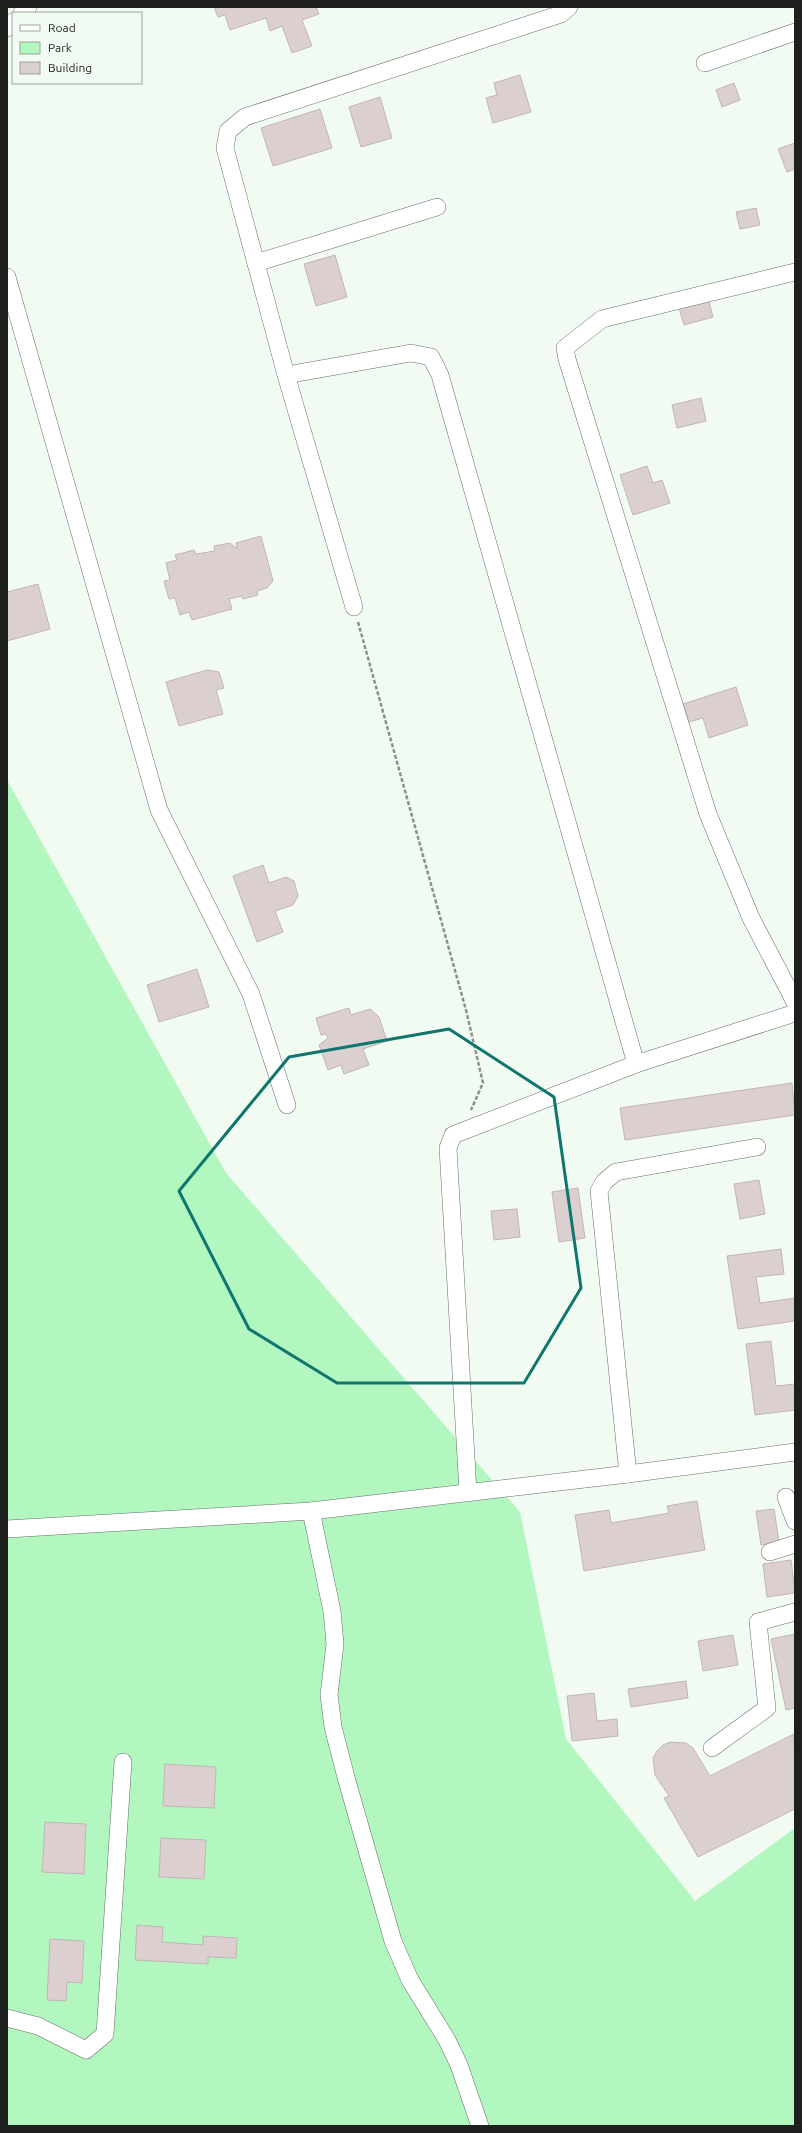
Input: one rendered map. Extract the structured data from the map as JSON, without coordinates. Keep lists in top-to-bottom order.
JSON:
{
  "legend": ["Road", "Park", "Building"]
}
